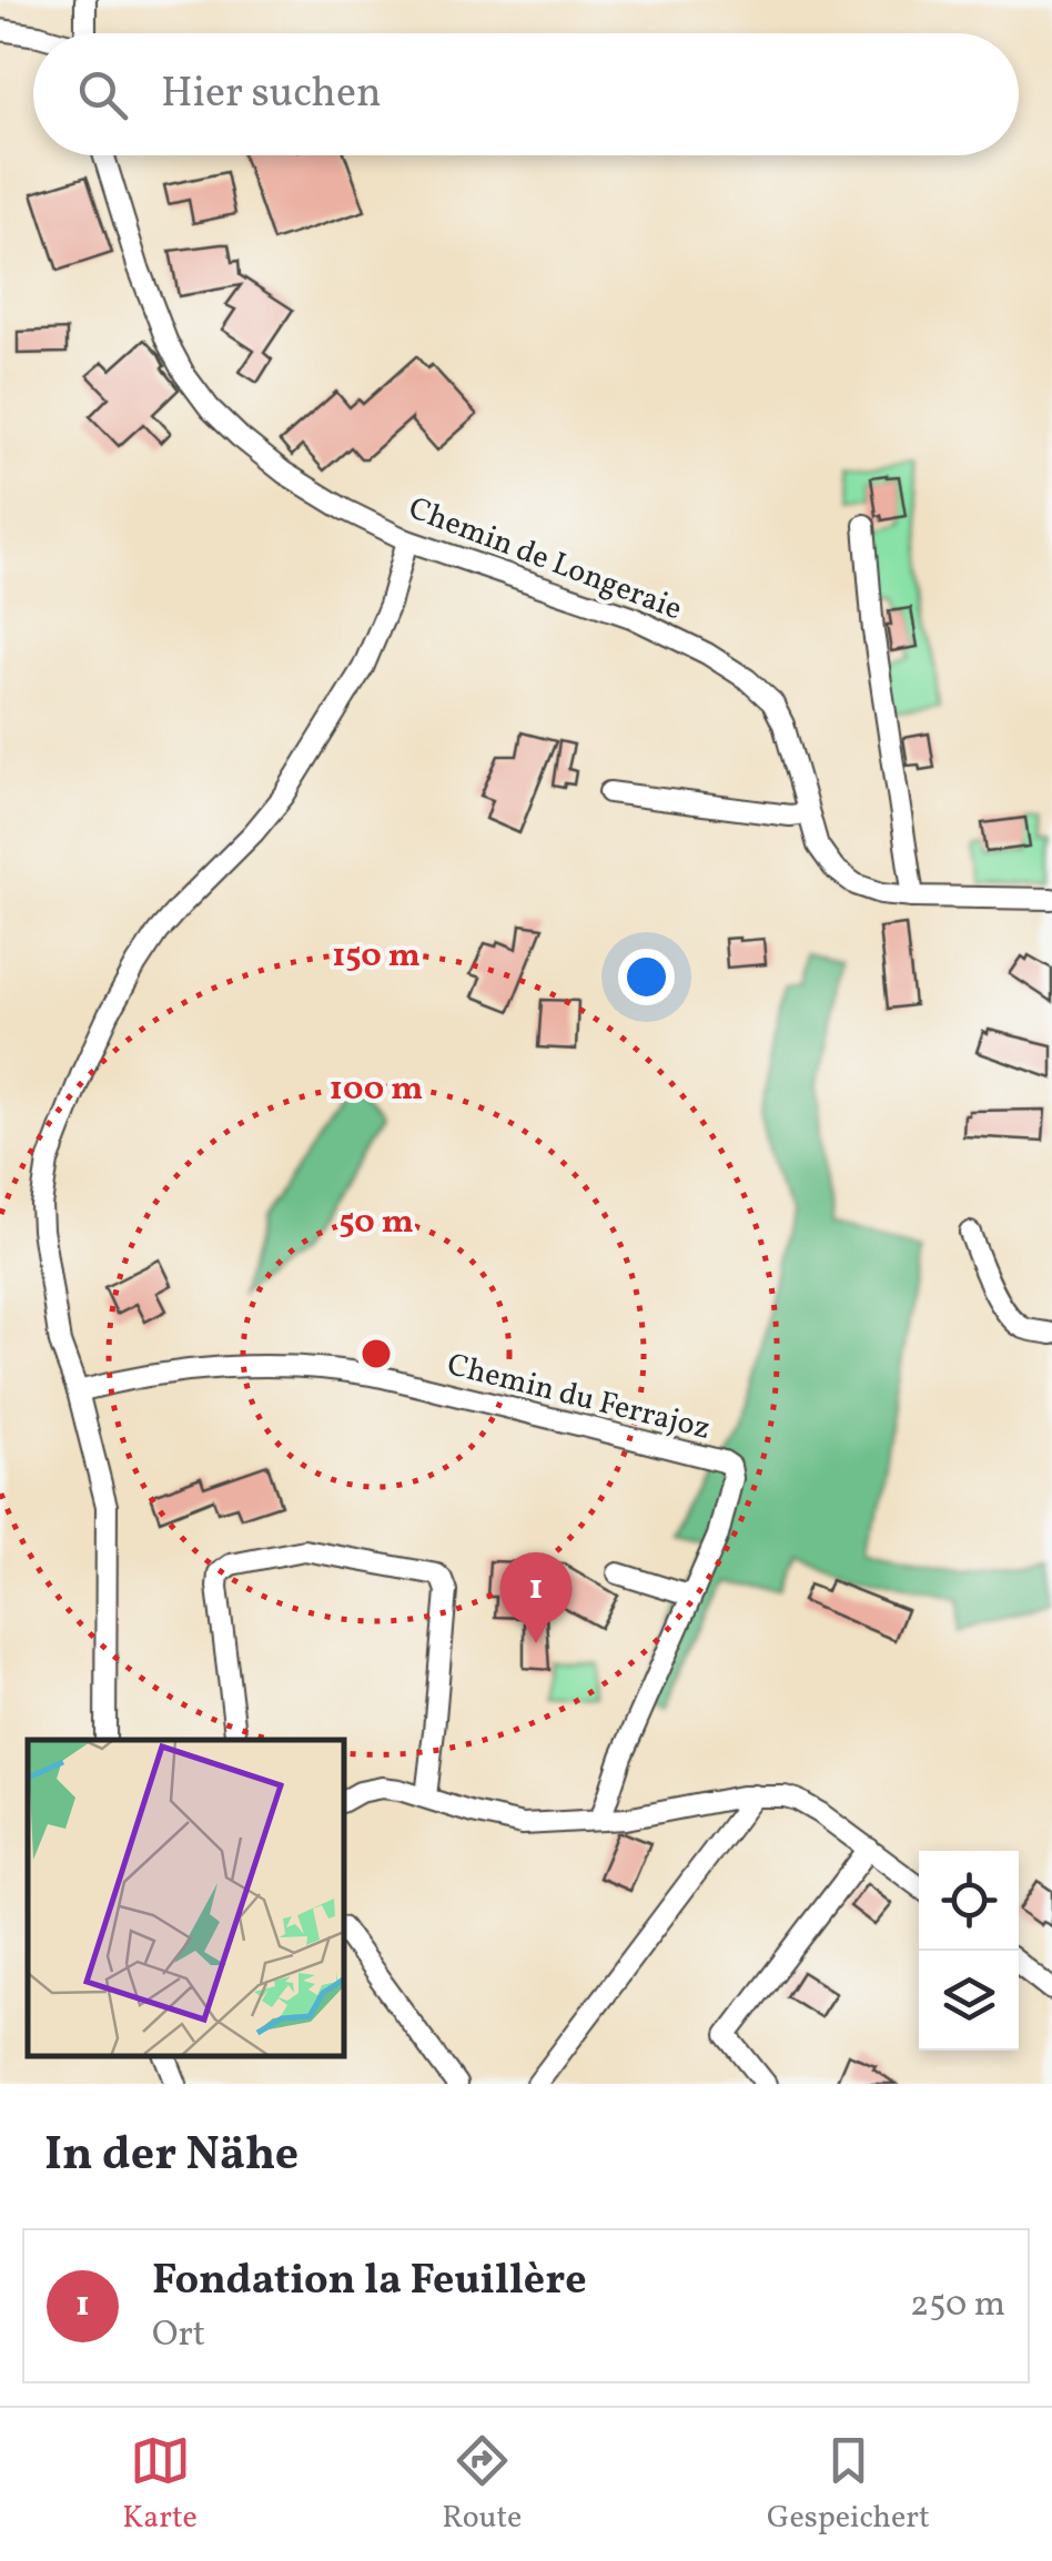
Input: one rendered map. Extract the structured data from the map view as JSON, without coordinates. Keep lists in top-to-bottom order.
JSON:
{
  "streets": {
    "street": ["Chemin de Longeraie", "Chemin du Ferrajoz"]
  },
  "page": {
    "search": "Hier suchen",
    "pins": "1",
    "heading": "In der Nähe",
    "list": [
      {
        "mark": "1",
        "name": "Fondation la Feuillère",
        "note": "Ort",
        "value": "250 m"
      }
    ],
    "nav": ["Karte", "Route", "Gespeichert"]
  },
  "rings": ["150 m", "100 m", "50 m"]
}
